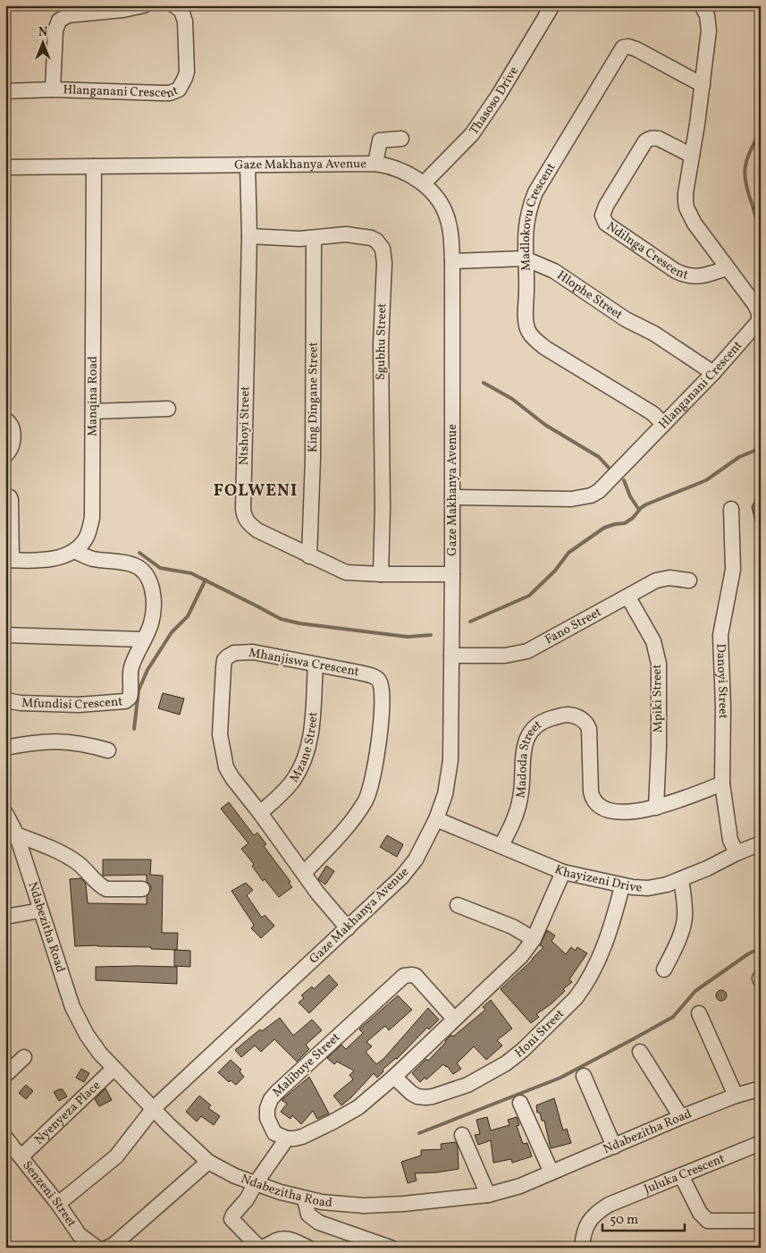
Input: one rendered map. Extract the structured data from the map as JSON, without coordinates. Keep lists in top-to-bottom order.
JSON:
{
  "streets": {
    "street": [
      "Hlanganani Crescent",
      "Thasoso Drive",
      "Gaze Makhanya Avenue",
      "Madlokovu Crescent",
      "Ndilnga Crescent",
      "Hlophe Street",
      "Sgubhu Street",
      "Manqina Road",
      "King Dingane Street",
      "Ntshoyi Street",
      "Fano Street",
      "Mhanjiswa Crescent",
      "Danoyi Street",
      "Mpiki Street",
      "Mfundisi Crescent",
      "Mzane Street",
      "Madoda Street",
      "Khayizeni Drive",
      "Ndabezitha Road",
      "Honi Street",
      "Malibuye Street",
      "Nyenyeza Place",
      "Juluka Crescent",
      "Senzeni Street"
    ]
  },
  "crossings": [
    ["Hlanganani Crescent", "Gaze Makhanya Avenue"],
    ["Hlanganani Crescent", "Madlokovu Crescent"],
    ["Hlanganani Crescent", "Ndilnga Crescent"],
    ["Hlanganani Crescent", "Hlophe Street"],
    ["Thasoso Drive", "Gaze Makhanya Avenue"],
    ["Gaze Makhanya Avenue", "Hlophe Street"],
    ["Gaze Makhanya Avenue", "Manqina Road"],
    ["Gaze Makhanya Avenue", "Ntshoyi Street"],
    ["Gaze Makhanya Avenue", "Fano Street"],
    ["Gaze Makhanya Avenue", "Mhanjiswa Crescent"],
    ["Gaze Makhanya Avenue", "Khayizeni Drive"],
    ["Gaze Makhanya Avenue", "Ndabezitha Road"],
    ["Gaze Makhanya Avenue", "Senzeni Street"],
    ["Madlokovu Crescent", "Hlophe Street"],
    ["Sgubhu Street", "King Dingane Street"],
    ["Sgubhu Street", "Ntshoyi Street"],
    ["Manqina Road", "Mfundisi Crescent"],
    ["King Dingane Street", "Ntshoyi Street"],
    ["Fano Street", "Mpiki Street"],
    ["Mhanjiswa Crescent", "Mzane Street"],
    ["Danoyi Street", "Madoda Street"],
    ["Danoyi Street", "Khayizeni Drive"],
    ["Mpiki Street", "Madoda Street"],
    ["Madoda Street", "Khayizeni Drive"],
    ["Khayizeni Drive", "Honi Street"],
    ["Ndabezitha Road", "Nyenyeza Place"],
    ["Nyenyeza Place", "Senzeni Street"]
  ],
  "districts": ["FOLWENI"],
  "scale_bar": "50 m",
  "north": "top"
}
